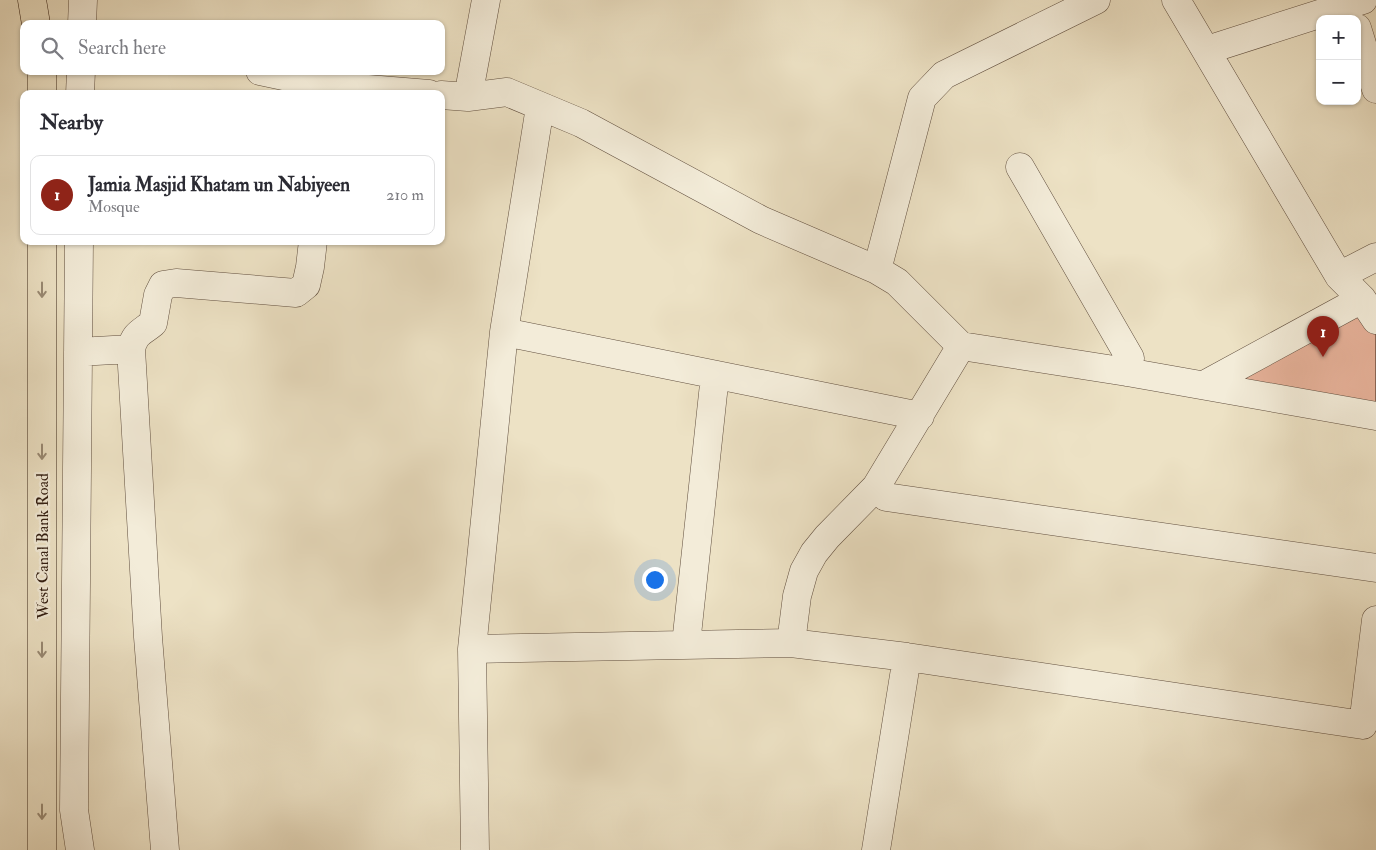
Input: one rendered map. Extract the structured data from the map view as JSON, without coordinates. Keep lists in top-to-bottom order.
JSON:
{
  "streets": {
    "highway": ["West Canal Bank Road"]
  },
  "one_way": ["West Canal Bank Road"],
  "page": {
    "map_buttons": ["+", "−"],
    "search": "Search here",
    "heading": "Nearby",
    "list": [
      {
        "mark": "1",
        "name": "Jamia Masjid Khatam un Nabiyeen",
        "note": "Mosque",
        "value": "210 m"
      }
    ],
    "pins": "1"
  }
}
